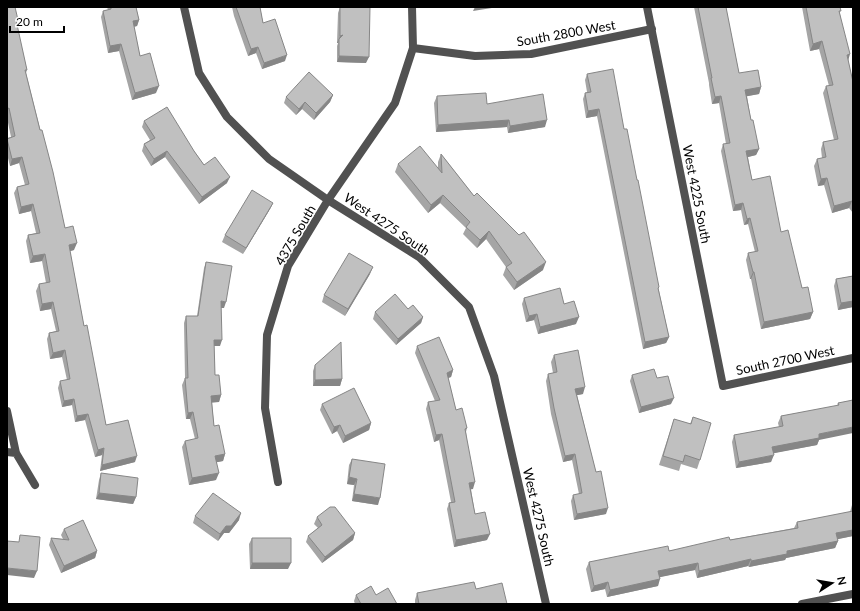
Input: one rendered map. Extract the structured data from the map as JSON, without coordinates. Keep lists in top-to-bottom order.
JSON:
{
  "streets": {
    "street": [
      "South 2800 West",
      "West 4225 South",
      "West 4275 South",
      "4375 South",
      "South 2700 West"
    ]
  },
  "crossings": [
    ["South 2800 West", "West 4225 South"],
    ["South 2800 West", "West 4275 South"],
    ["West 4225 South", "South 2700 West"],
    ["West 4275 South", "4375 South"]
  ],
  "scale_bar": "20 m",
  "north": "right"
}
